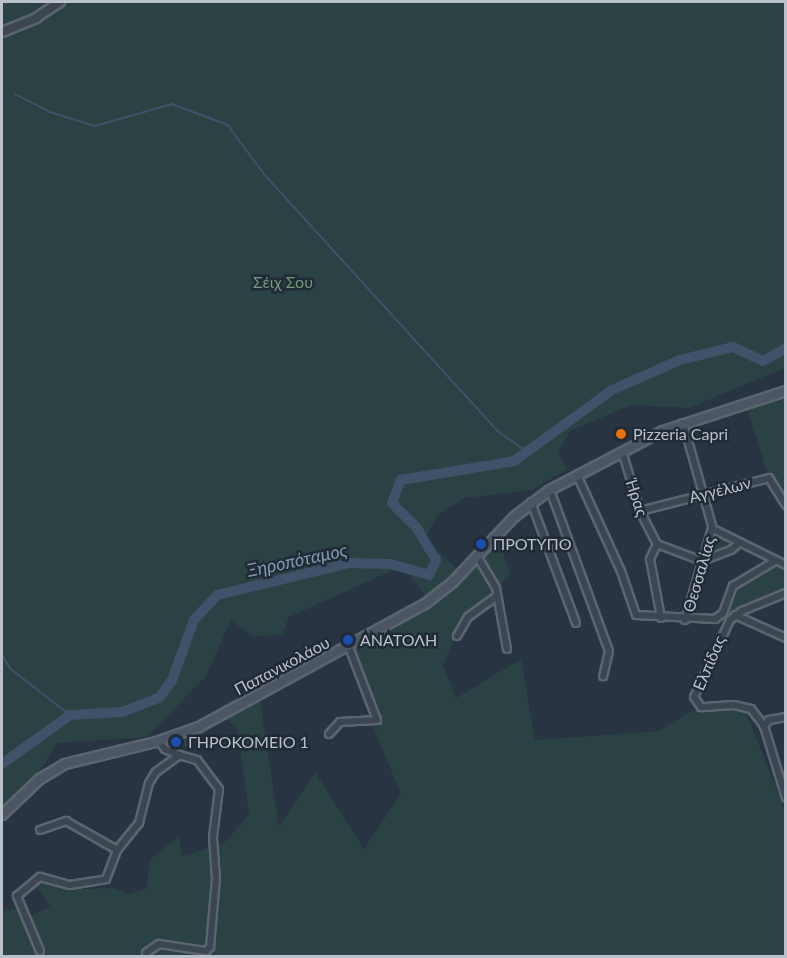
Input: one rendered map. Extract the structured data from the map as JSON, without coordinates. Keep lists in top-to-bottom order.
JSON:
{
  "streets": {
    "main road": ["Παπανικολάου"],
    "street": [
      "Αγγέλων",
      "Ήρας",
      "Θεσσαλίας",
      "Ελπίδας"
    ]
  },
  "crossings": [
    ["Αγγέλων", "Ήρας"],
    ["Ήρας", "Παπανικολάου"]
  ],
  "water": ["Ξηροπόταμος"],
  "parks": ["Σέιχ Σου"],
  "places": [
    "Pizzeria Capri",
    "ΠΡΟΤΥΠΟ",
    "ΑΝΑΤΟΛΗ",
    "ΓΗΡΟΚΟΜΕΙΟ 1"
  ]
}
